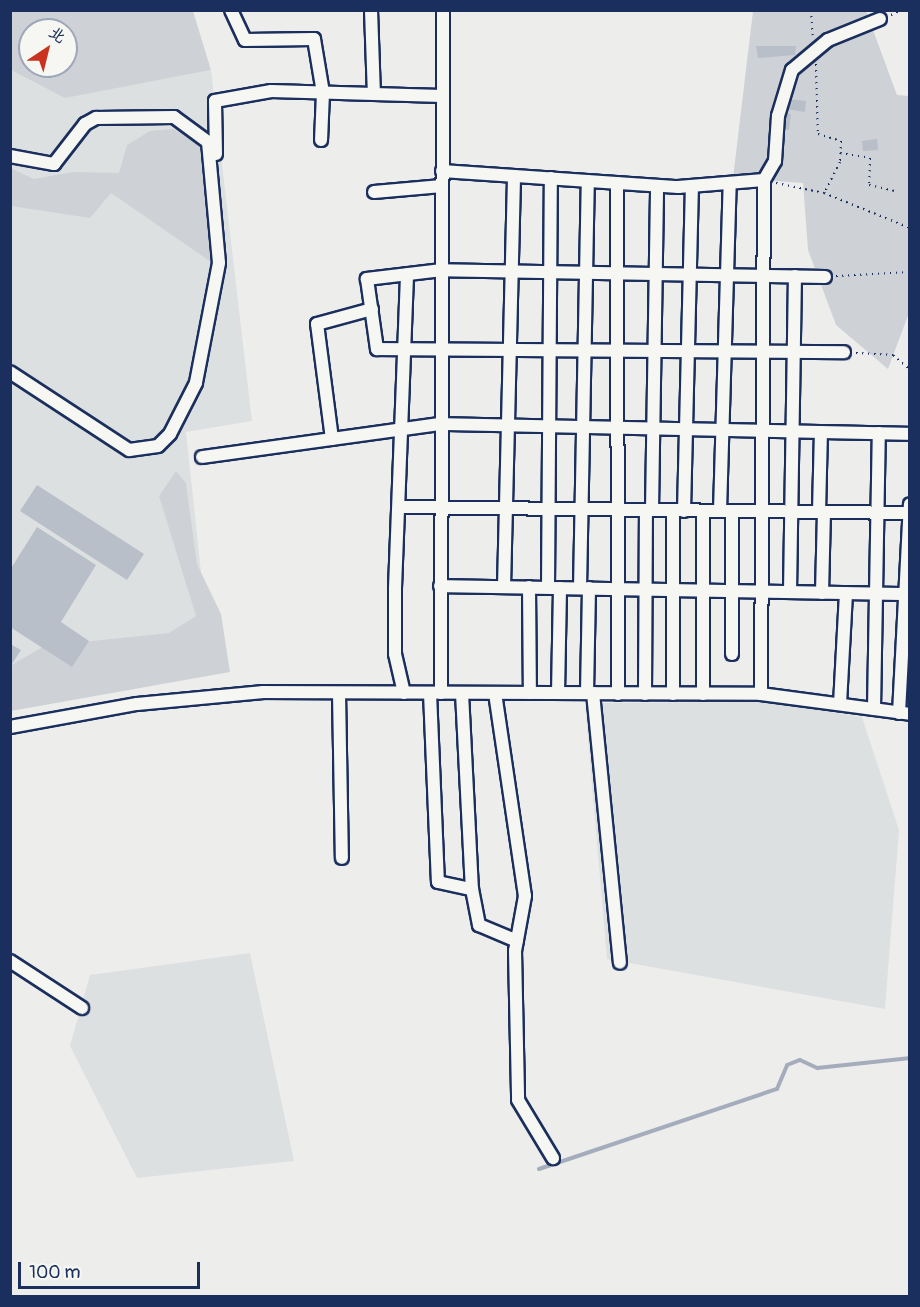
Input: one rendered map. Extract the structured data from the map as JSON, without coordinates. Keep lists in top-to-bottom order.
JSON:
{
  "scale_bar": "100 m",
  "north": "top right"
}
